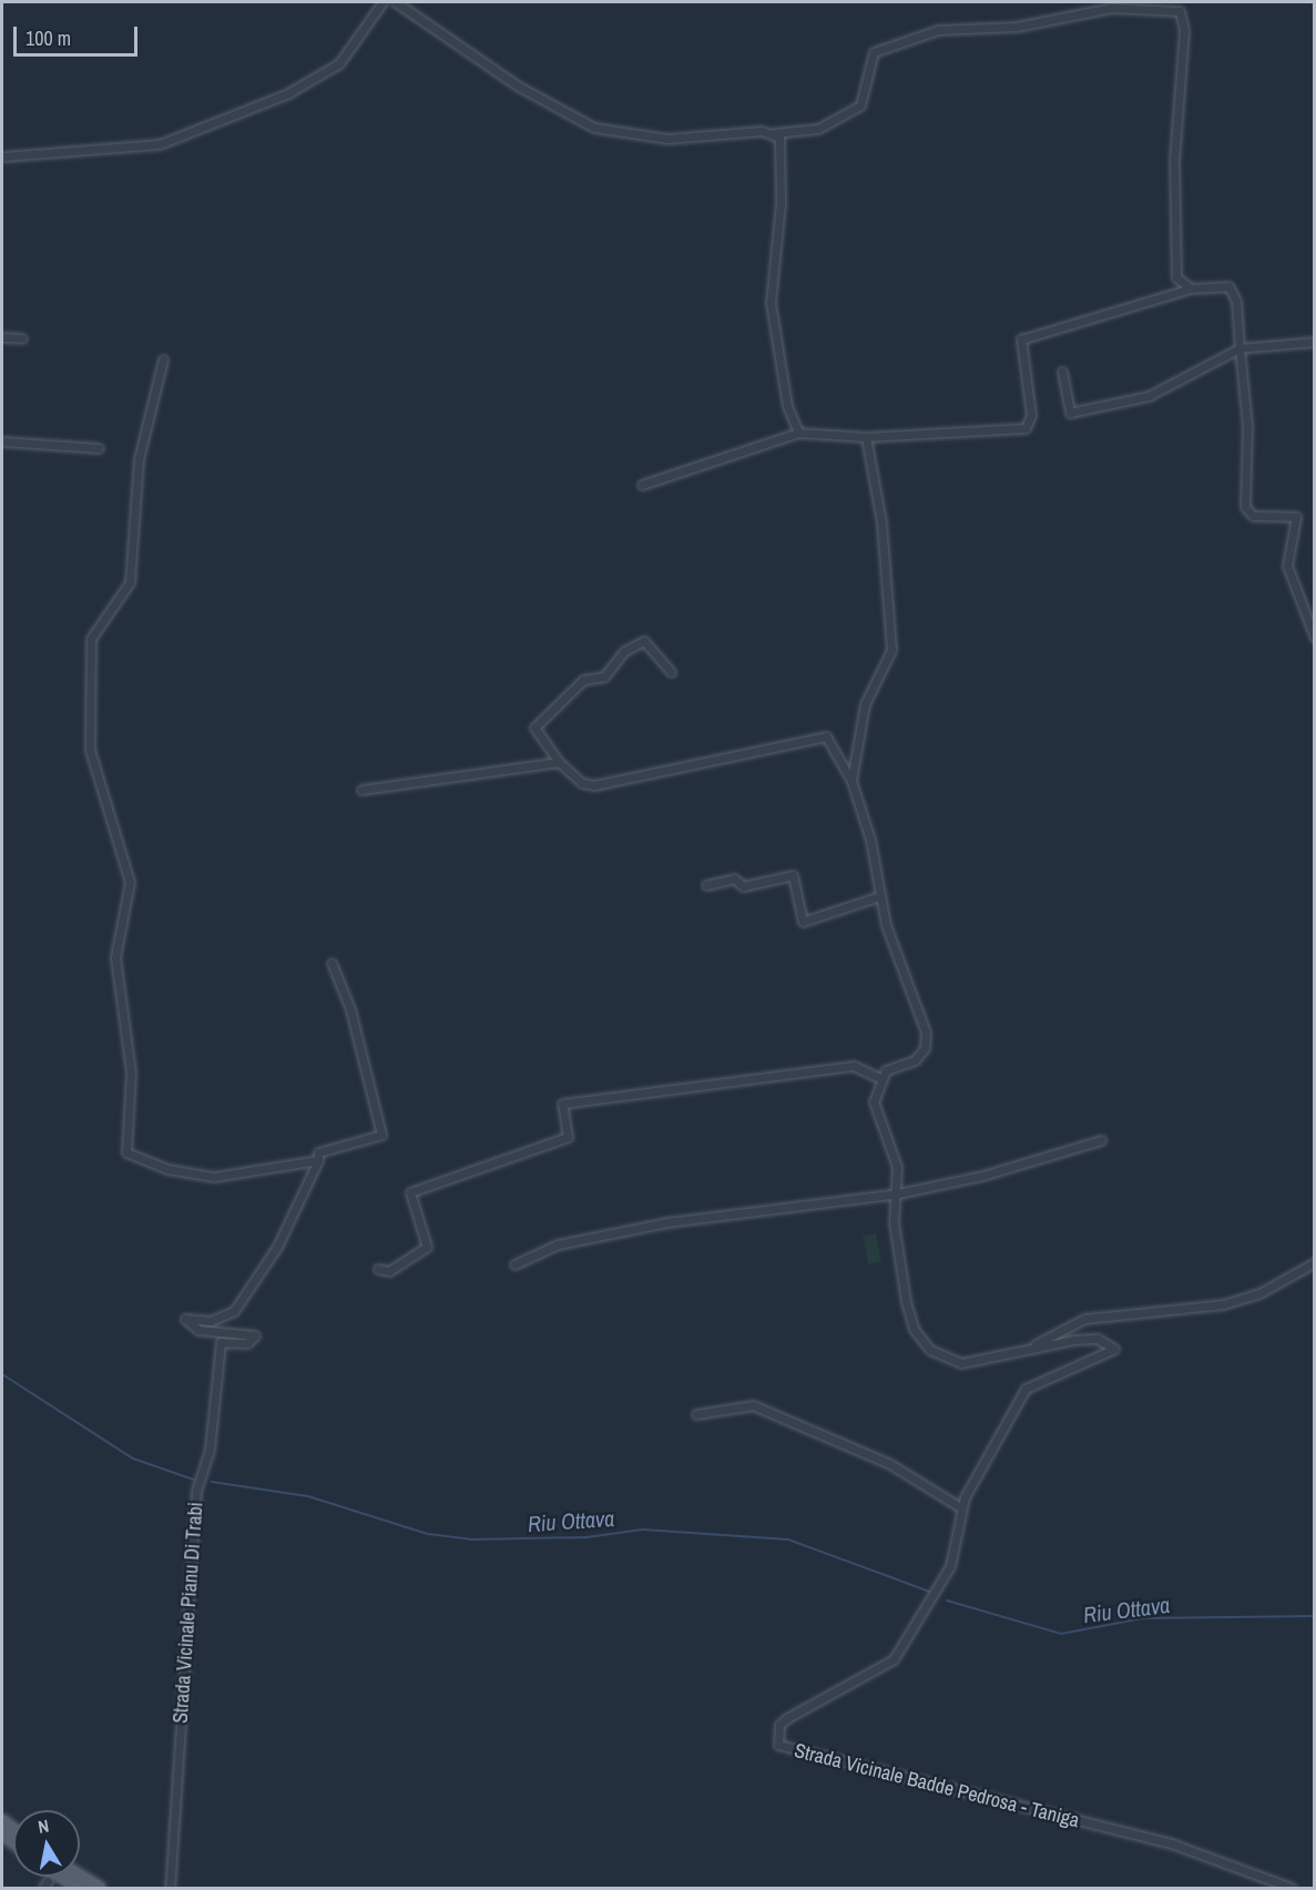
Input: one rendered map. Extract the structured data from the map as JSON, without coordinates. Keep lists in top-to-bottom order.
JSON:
{
  "streets": {
    "street": ["Strada Vicinale Pianu Di Trabi", "Strada Vicinale Badde Pedrosa - Taniga"]
  },
  "water": ["Riu Ottava"],
  "scale_bar": "100 m",
  "north": "top"
}
